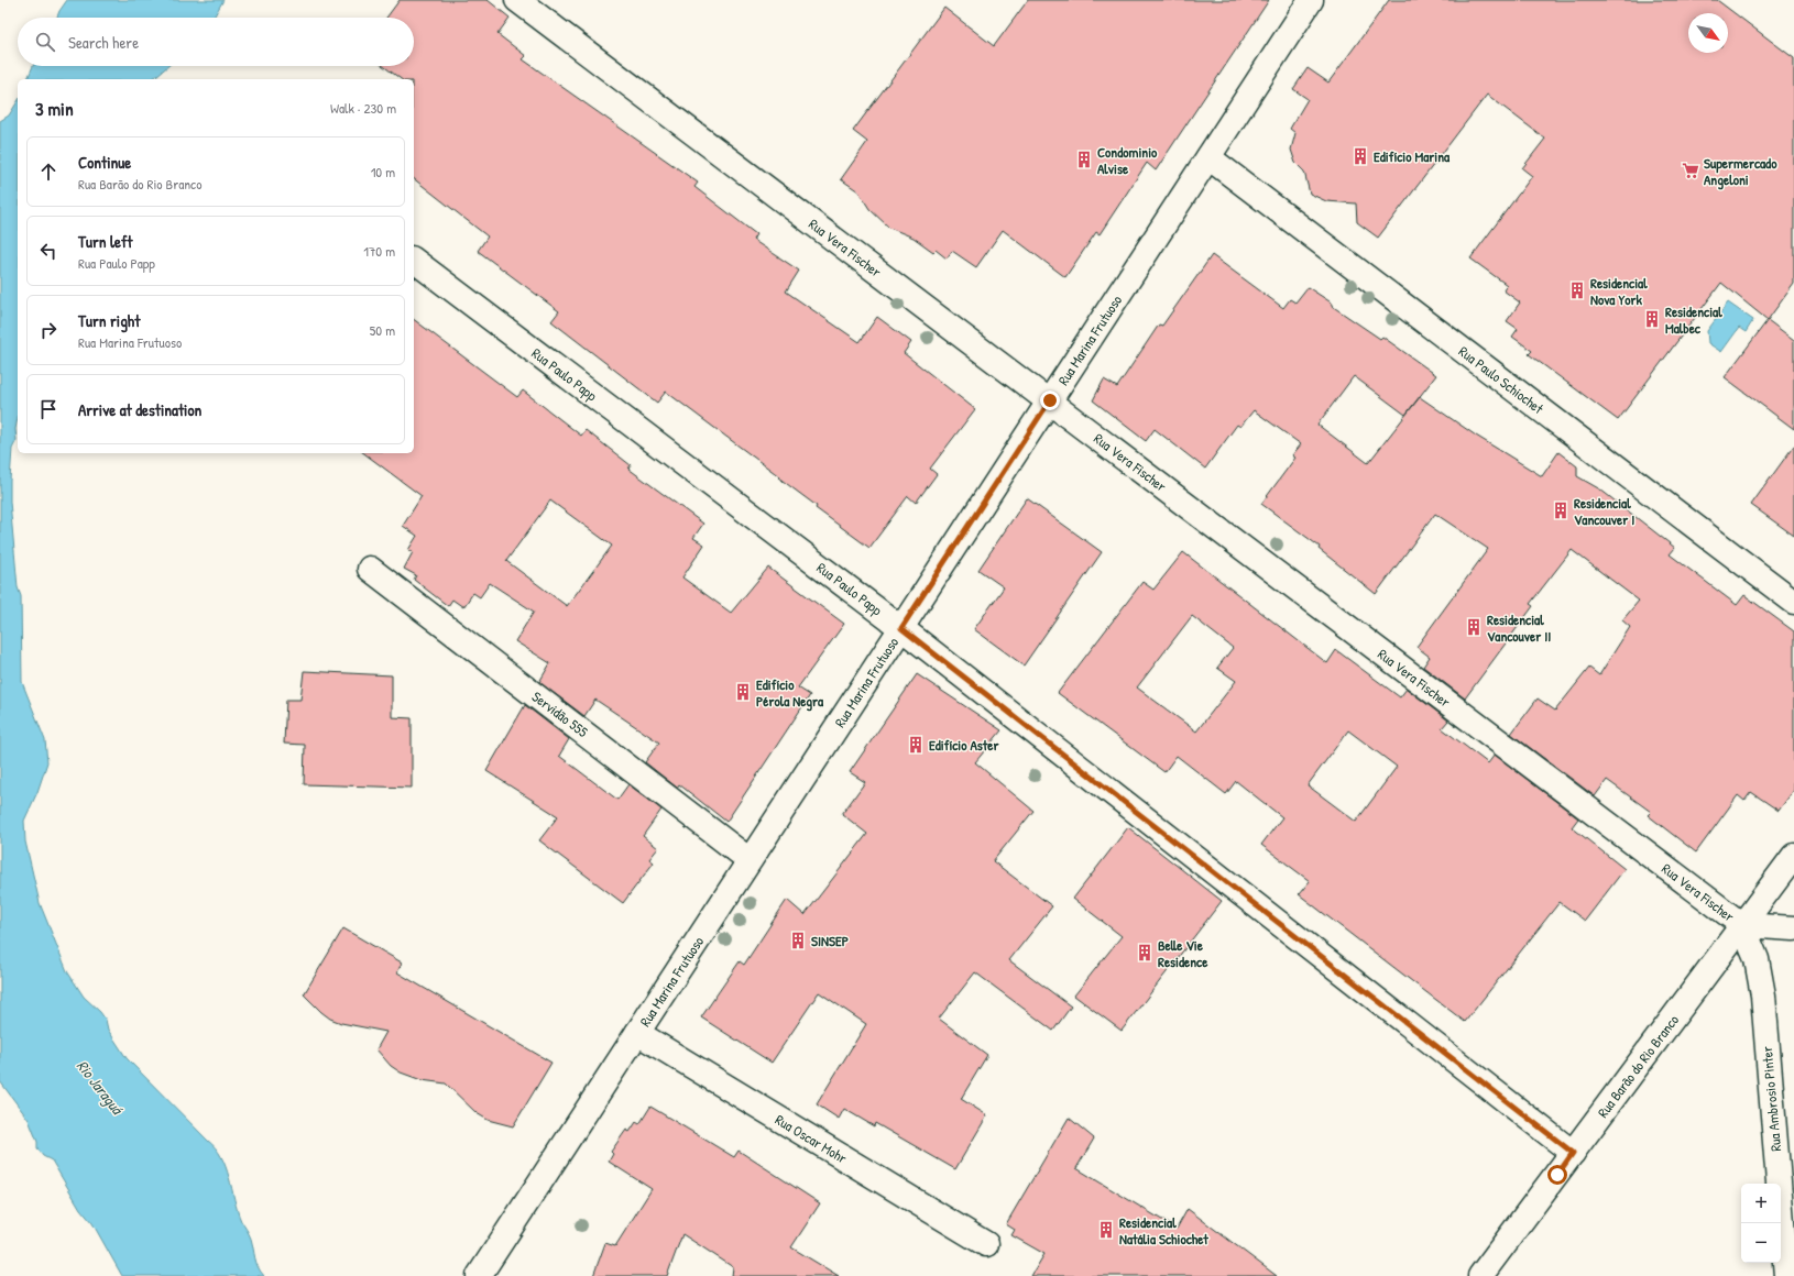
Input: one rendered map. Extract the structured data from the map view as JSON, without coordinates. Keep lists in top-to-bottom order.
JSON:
{
  "streets": {
    "street": [
      "Rua Vera Fischer",
      "Rua Marina Frutuoso",
      "Rua Paulo Papp",
      "Rua Paulo Schiochet",
      "Servidão 555",
      "Rua Barão do Rio Branco",
      "Rua Ambrosio Pinter",
      "Rua Oscar Mohr"
    ]
  },
  "crossings": [
    ["Rua Vera Fischer", "Rua Marina Frutuoso"],
    ["Rua Vera Fischer", "Rua Barão do Rio Branco"],
    ["Rua Vera Fischer", "Rua Ambrosio Pinter"],
    ["Rua Marina Frutuoso", "Rua Paulo Papp"],
    ["Rua Marina Frutuoso", "Rua Paulo Schiochet"],
    ["Rua Marina Frutuoso", "Servidão 555"],
    ["Rua Marina Frutuoso", "Rua Oscar Mohr"],
    ["Rua Paulo Papp", "Rua Barão do Rio Branco"],
    ["Rua Barão do Rio Branco", "Rua Ambrosio Pinter"]
  ],
  "water": ["Rio Jaraguá"],
  "places": {
    "building": [
      "Edifício Marina",
      "Condominio Alvise",
      "Residencial Nova York",
      "Residencial Malbec",
      "Residencial Vancouver I",
      "Residencial Vancouver II",
      "Edifício Pérola Negra",
      "Edifício Aster",
      "SINSEP",
      "Belle Vie Residence",
      "Residencial Natália Schiochet"
    ],
    "supermarket": ["Supermercado Angeloni"]
  },
  "north": "bottom right",
  "page": {
    "search": "Search here",
    "heading": ["3 min", "Walk · 230 m"],
    "list": [
      ["Continue", "Rua Barão do Rio Branco", "10 m"],
      ["Turn left", "Rua Paulo Papp", "170 m"],
      ["Turn right", "Rua Marina Frutuoso", "50 m"],
      "Arrive at destination"
    ],
    "map_buttons": ["+", "−"]
  }
}
